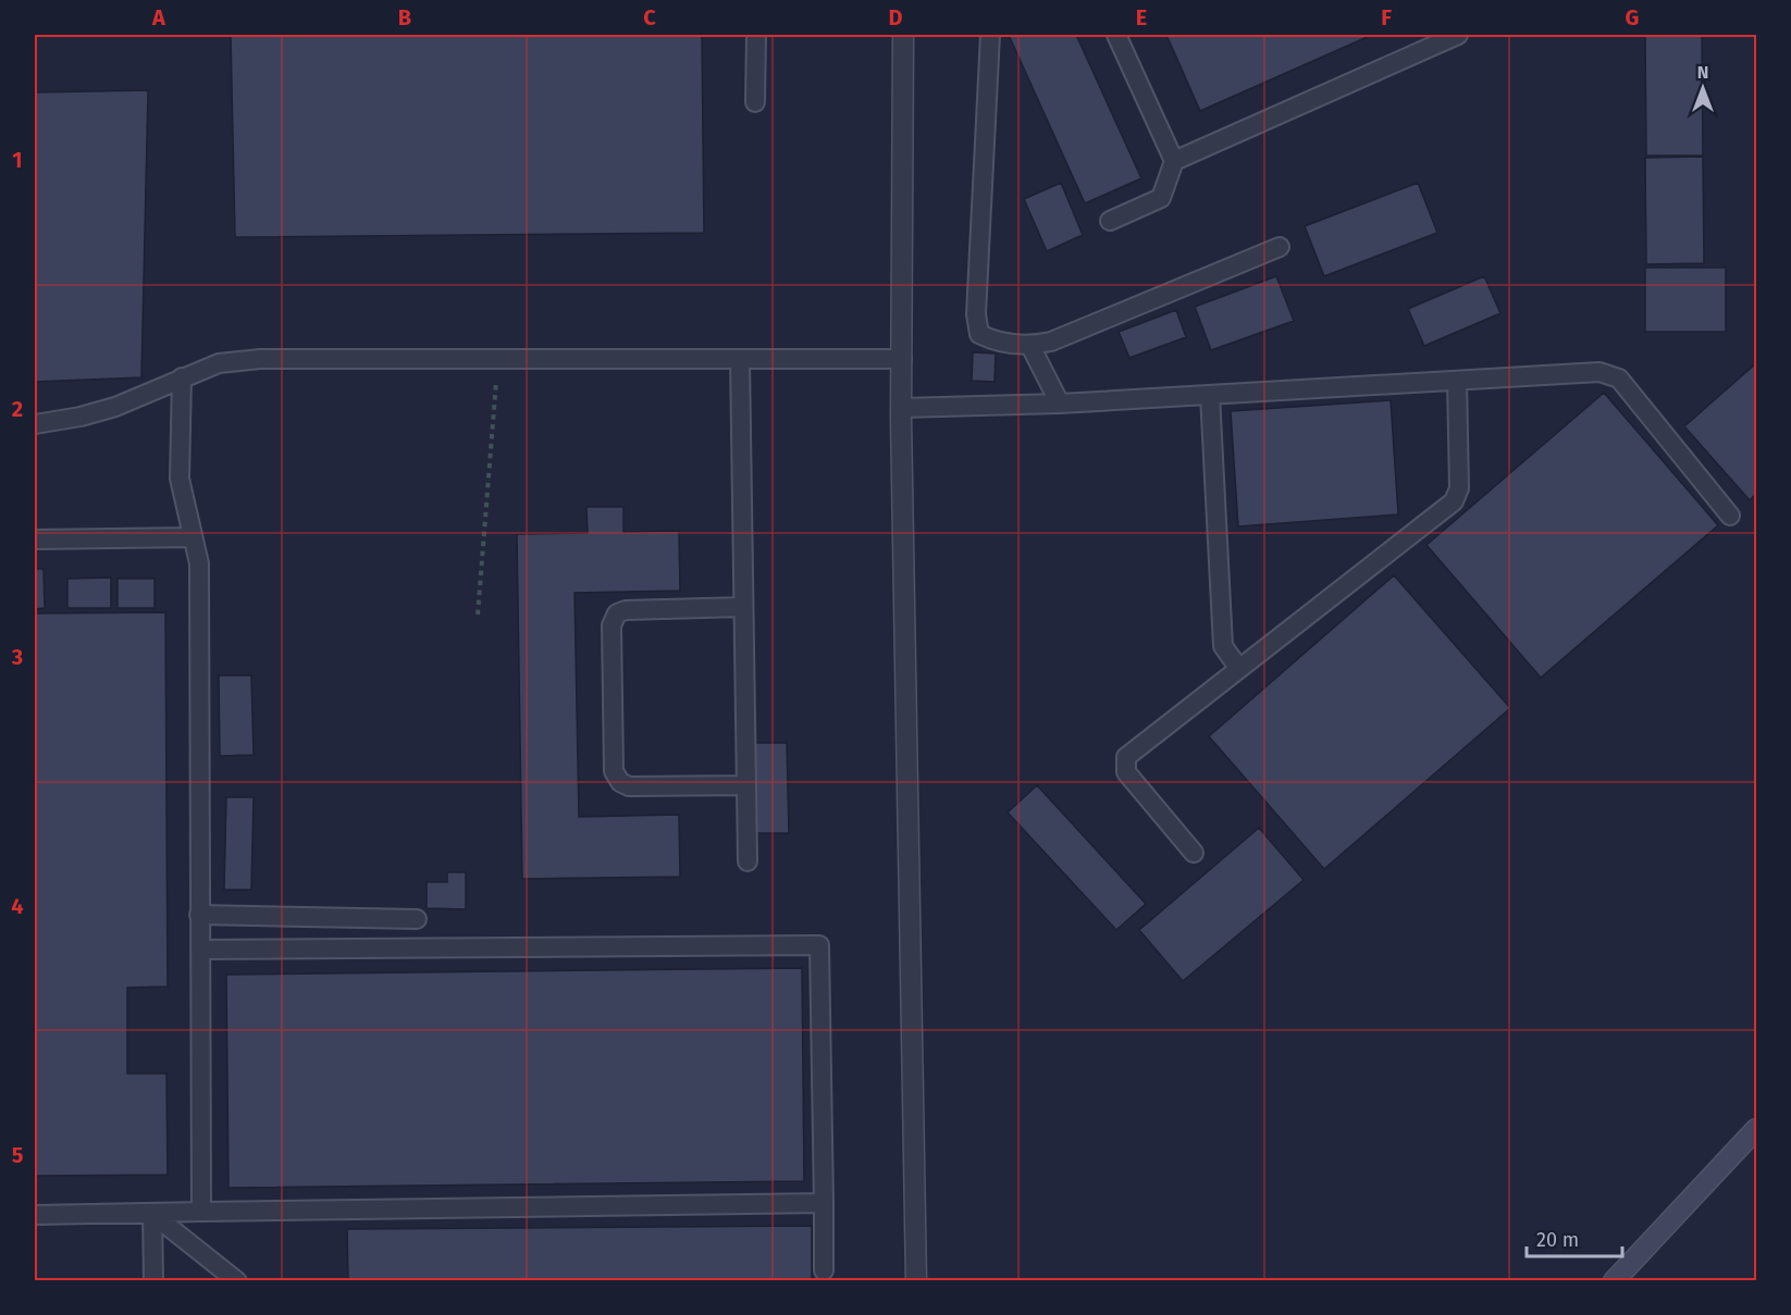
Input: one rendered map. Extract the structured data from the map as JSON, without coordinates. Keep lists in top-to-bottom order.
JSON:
{
  "scale_bar": "20 m",
  "north": "top",
  "grid": {
    "columns": [
      "A",
      "B",
      "C",
      "D",
      "E",
      "F",
      "G"
    ],
    "rows": [
      "1",
      "2",
      "3",
      "4",
      "5"
    ]
  }
}
